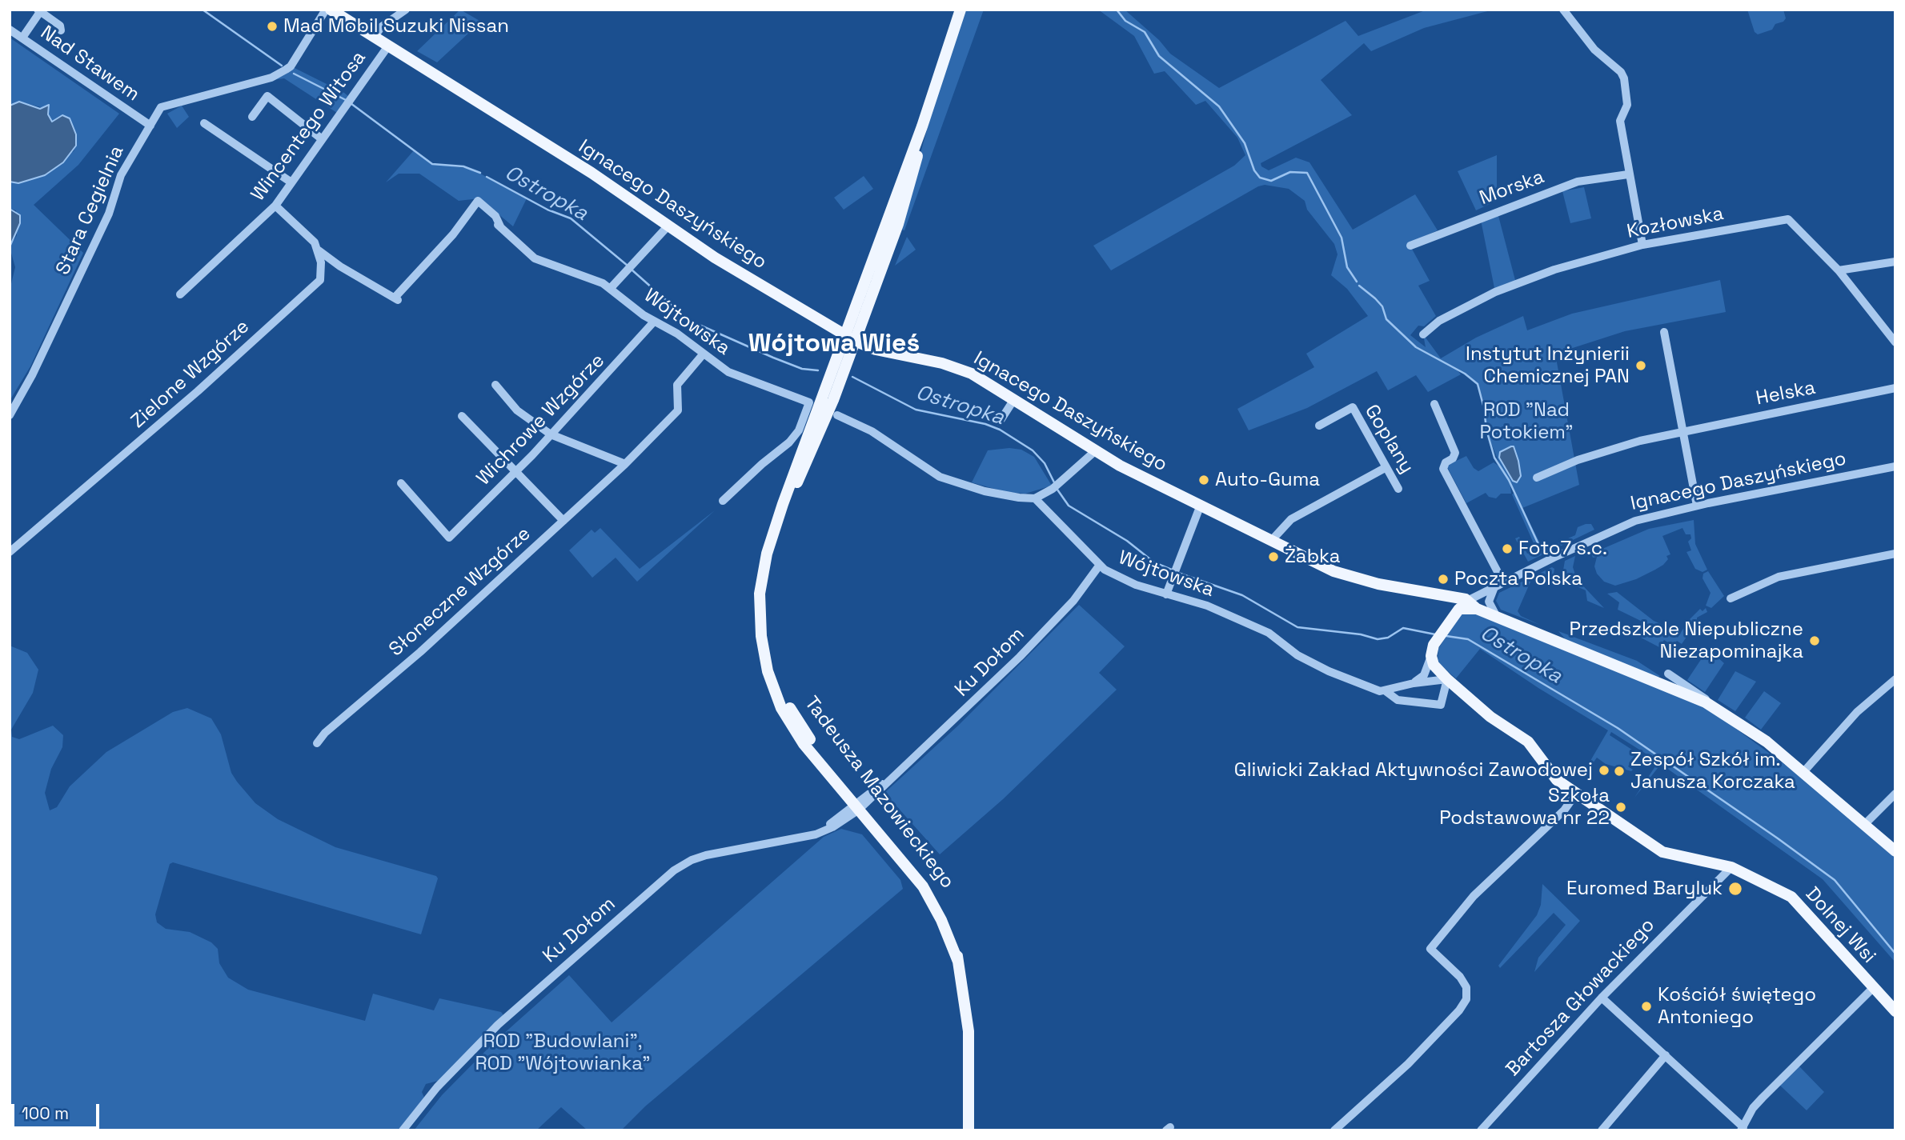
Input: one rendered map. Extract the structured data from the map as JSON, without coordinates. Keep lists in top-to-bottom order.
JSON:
{
  "streets": {
    "main road": ["Ignacego Daszyńskiego", "Tadeusza Mazowieckiego", "Dolnej Wsi"],
    "street": [
      "Nad Stawem",
      "Wincentego Witosa",
      "Morska",
      "Stara Cegielnia",
      "Kozłowska",
      "Wójtowska",
      "Zielone Wzgórze",
      "Helska",
      "Wichrowe Wzgórze",
      "Goplany",
      "Słoneczne Wzgórze",
      "Ku Dołom",
      "Bartosza Głowackiego"
    ]
  },
  "crossings": [
    ["Nad Stawem", "Stara Cegielnia"],
    ["Wincentego Witosa", "Ignacego Daszyńskiego"],
    ["Ignacego Daszyńskiego", "Wójtowska"],
    ["Ignacego Daszyńskiego", "Tadeusza Mazowieckiego"],
    ["Wójtowska", "Wichrowe Wzgórze"],
    ["Wójtowska", "Słoneczne Wzgórze"],
    ["Wójtowska", "Ku Dołom"],
    ["Wójtowska", "Dolnej Wsi"],
    ["Ku Dołom", "Tadeusza Mazowieckiego"],
    ["Dolnej Wsi", "Bartosza Głowackiego"]
  ],
  "districts": ["Wójtowa Wieś"],
  "water": ["Ostropka"],
  "parks": ["ROD \"Nad Potokiem\"", "ROD \"Budowlani\", ROD \"Wójtowianka\""],
  "places": [
    "Mad Mobil Suzuki Nissan",
    "Instytut Inżynierii Chemicznej PAN",
    "Auto-Guma",
    "Foto7 s.c.",
    "Żabka",
    "Poczta Polska",
    "Przedszkole Niepubliczne Niezapominajka",
    "Gliwicki Zakład Aktywności Zawodowej",
    "Zespół Szkół im. Janusza Korczaka",
    "Szkoła Podstawowa nr 22",
    "Euromed Baryluk",
    "Kościół świętego Antoniego"
  ],
  "scale_bar": "100 m"
}
